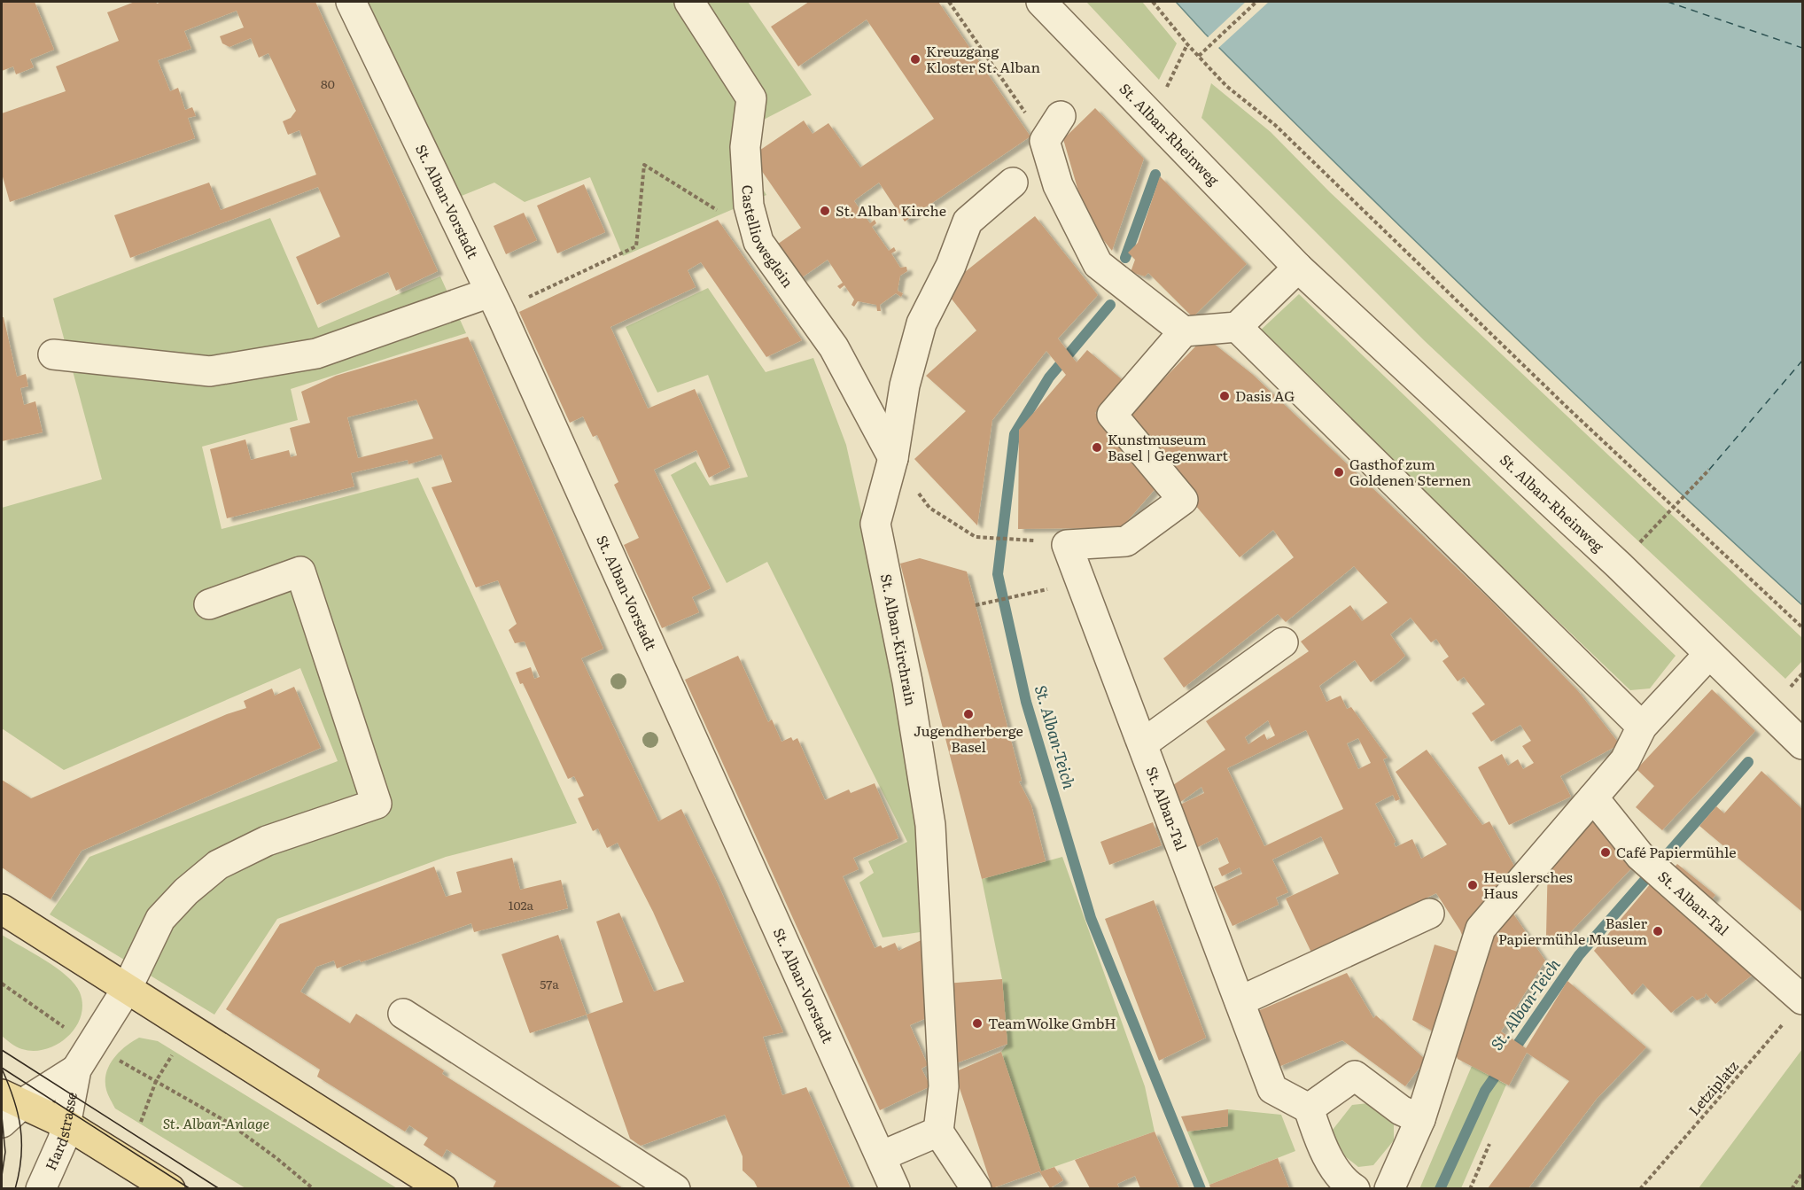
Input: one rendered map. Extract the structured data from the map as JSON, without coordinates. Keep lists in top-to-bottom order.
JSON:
{
  "streets": {
    "street": [
      "St. Alban-Rheinweg",
      "St. Alban-Vorstadt",
      "Castellioweglein",
      "St. Alban-Kirchrain",
      "St. Alban-Tal",
      "Hardstrasse"
    ],
    "path": ["Letziplatz"]
  },
  "crossings": [
    ["Castellioweglein", "St. Alban-Kirchrain"],
    ["St. Alban-Tal", "Letziplatz"]
  ],
  "water": ["St. Alban-Teich"],
  "parks": ["St. Alban-Anlage"],
  "places": [
    "Kreuzgang Kloster St. Alban",
    "St. Alban Kirche",
    "Dasis AG",
    "Kunstmuseum Basel | Gegenwart",
    "Gasthof zum Goldenen Sternen",
    "Jugendherberge Basel",
    "Café Papiermühle",
    "Heuslersches Haus",
    "Basler Papiermühle Museum",
    "TeamWolke GmbH"
  ],
  "house_numbers": ["80", "102a", "57a"]
}
